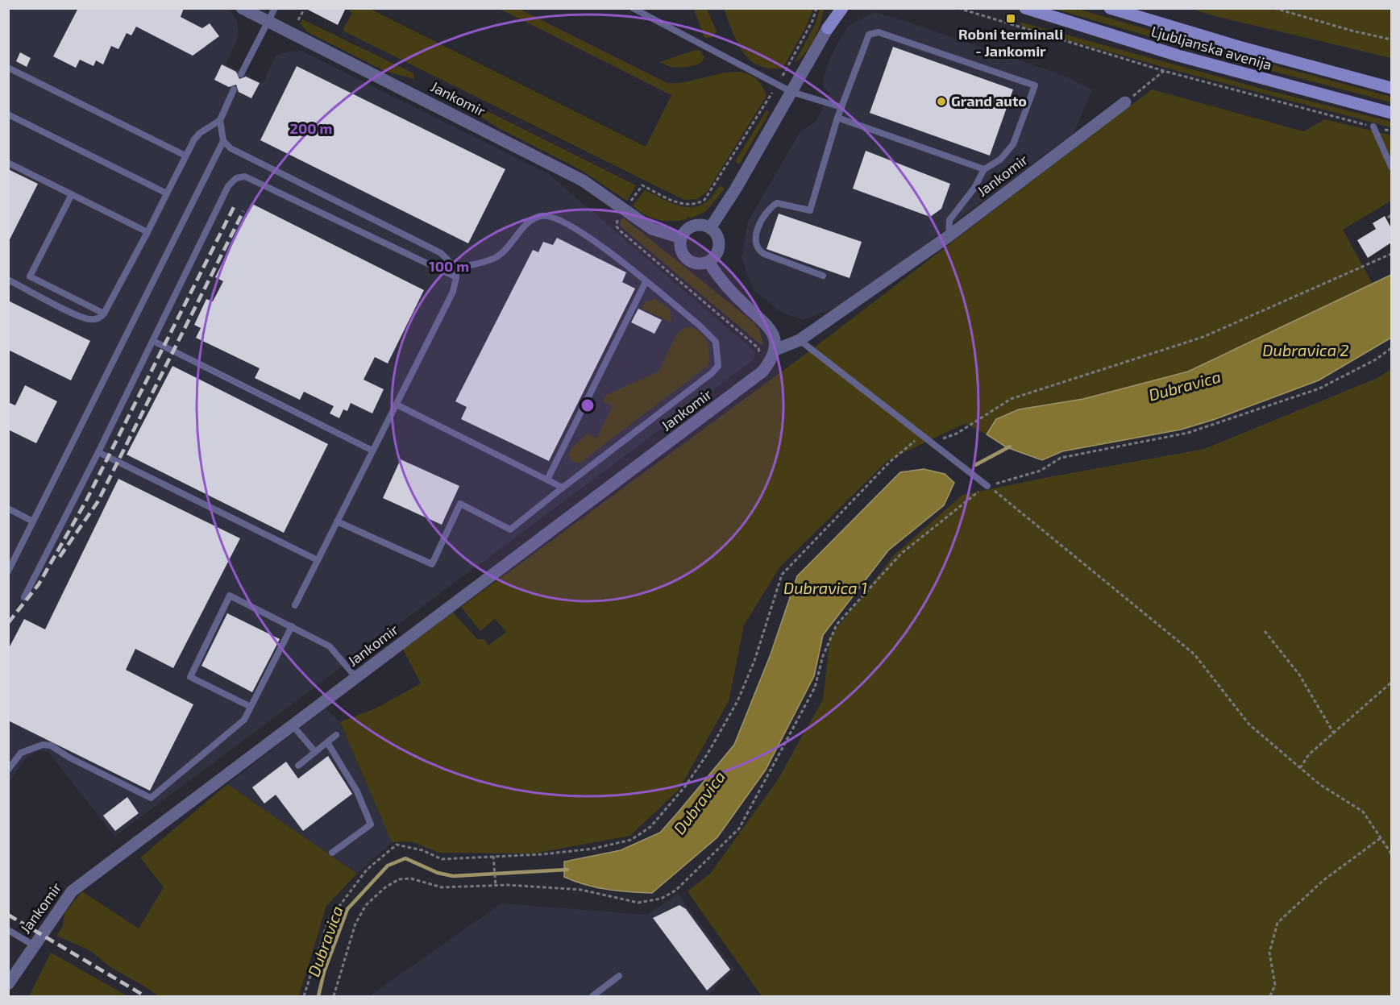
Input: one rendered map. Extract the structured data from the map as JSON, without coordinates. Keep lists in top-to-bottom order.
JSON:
{
  "streets": {
    "main road": ["Ljubljanska avenija"],
    "street": ["Jankomir"]
  },
  "water": ["Dubravica 2", "Dubravica", "Dubravica 1"],
  "places": {
    "transit": ["Robni terminali - Jankomir"],
    "other": ["Grand auto"]
  },
  "rings": ["200 m", "100 m"]
}
